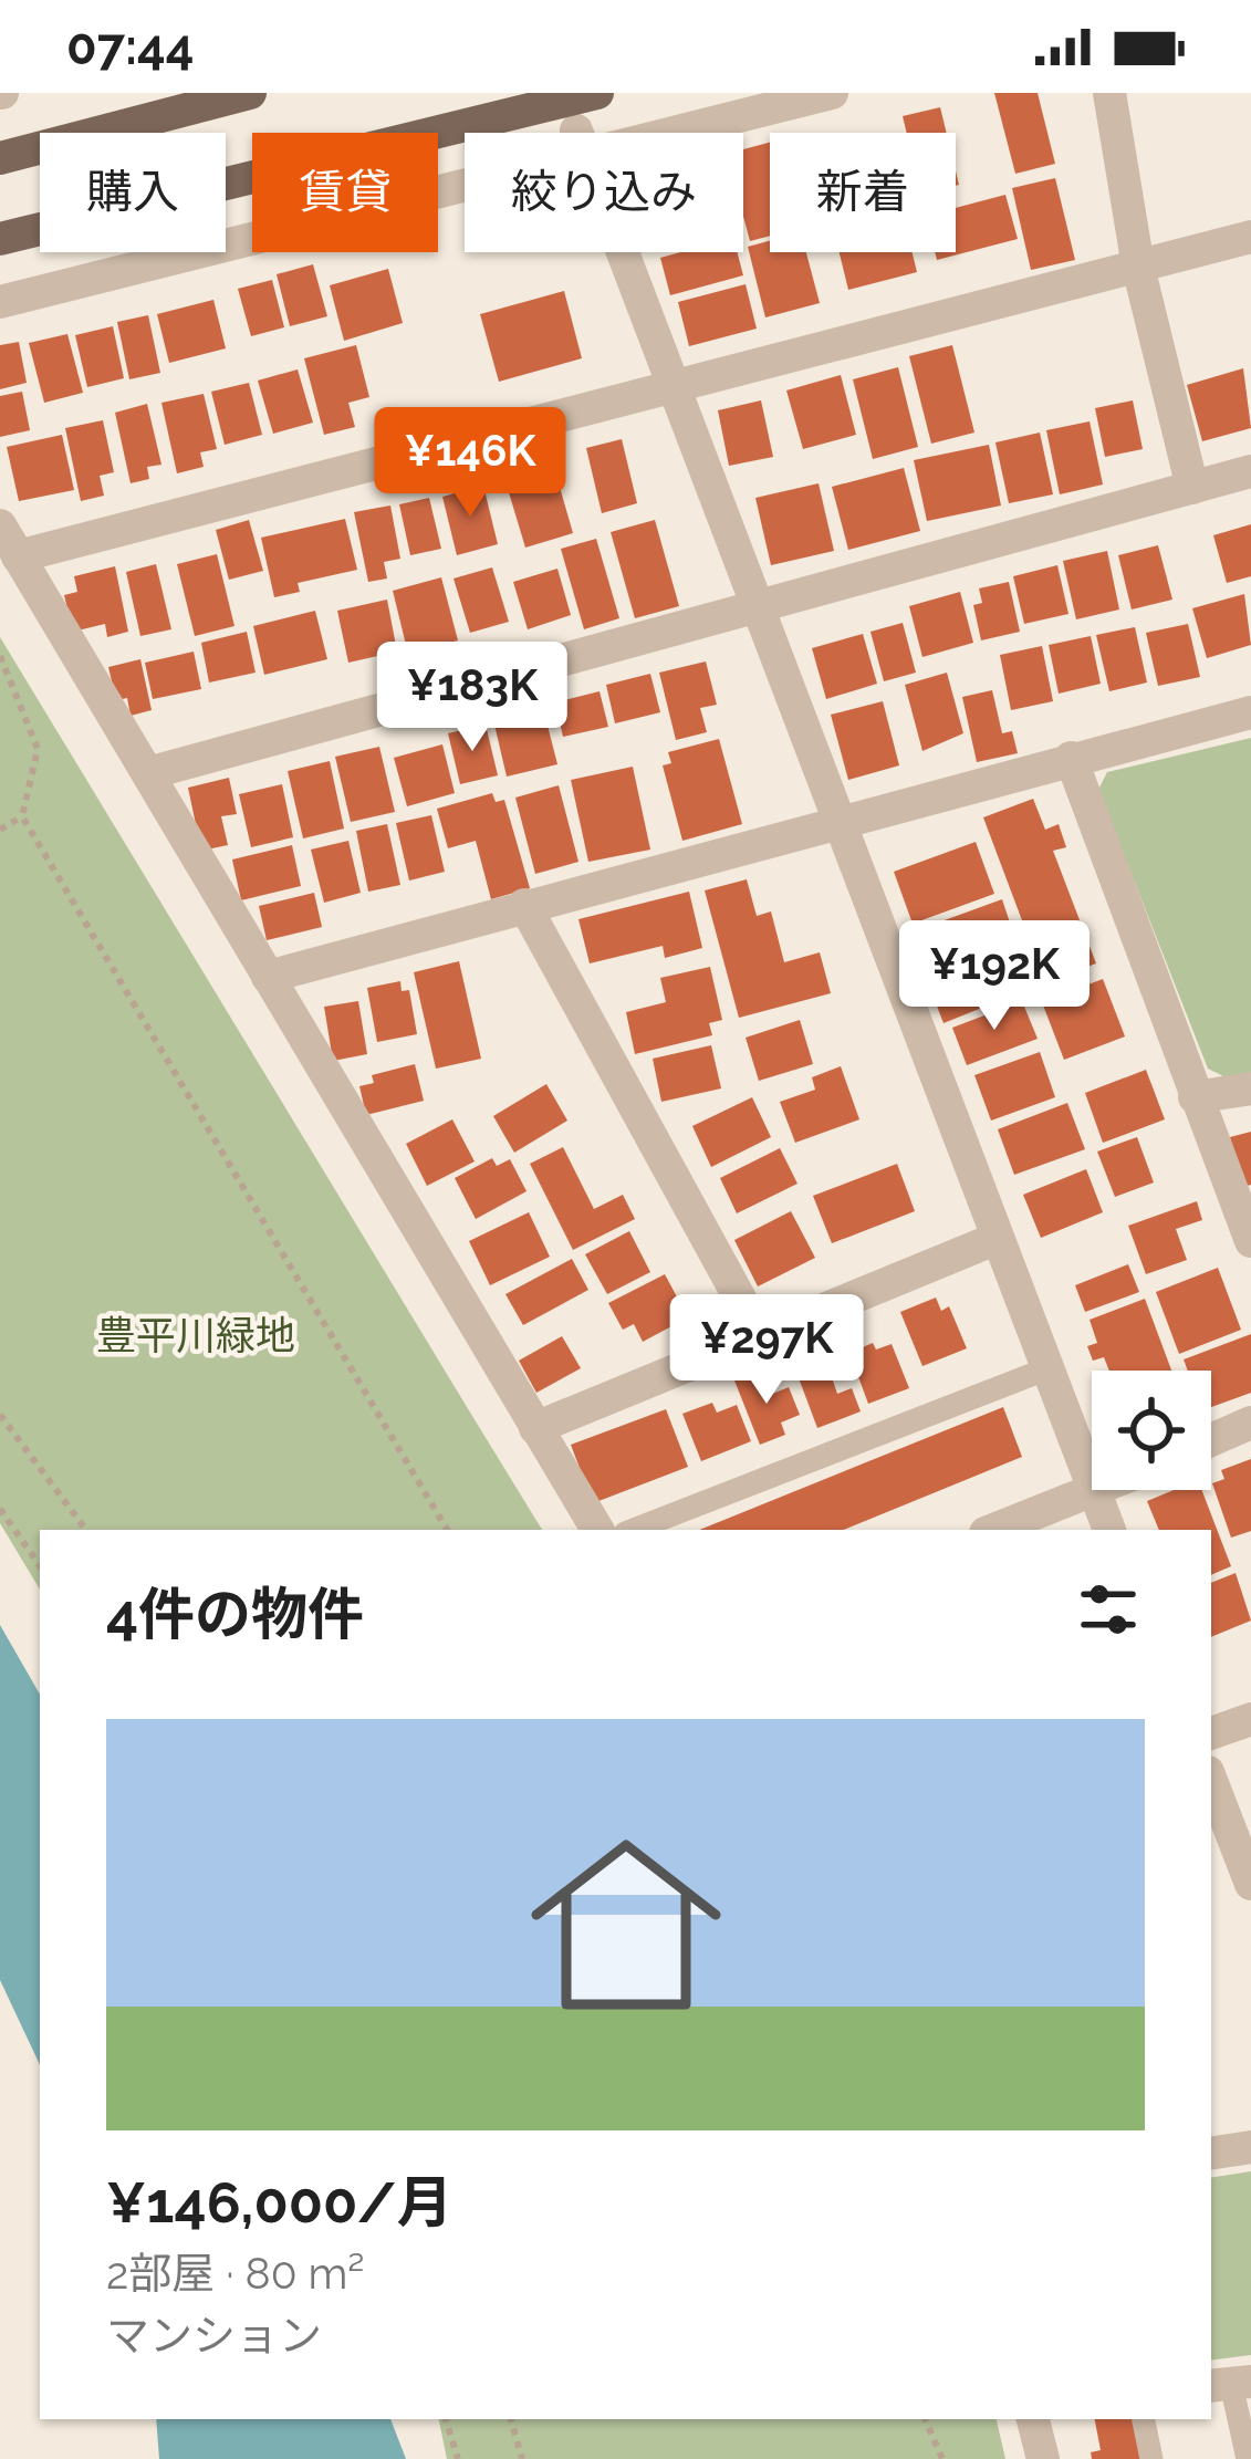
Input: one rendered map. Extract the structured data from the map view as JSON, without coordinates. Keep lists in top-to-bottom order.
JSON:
{
  "parks": ["豊平川緑地"],
  "page": {
    "status": "07:44",
    "chip": [
      "購入",
      "賃貸",
      "絞り込み",
      "新着"
    ],
    "price": [
      "¥146K",
      "¥183K",
      "¥192K",
      "¥297K"
    ],
    "heading": "4件の物件",
    "list": [
      {
        "name": "¥146,000/月",
        "note": "2部屋 · 80 m² · マンション"
      }
    ]
  }
}
